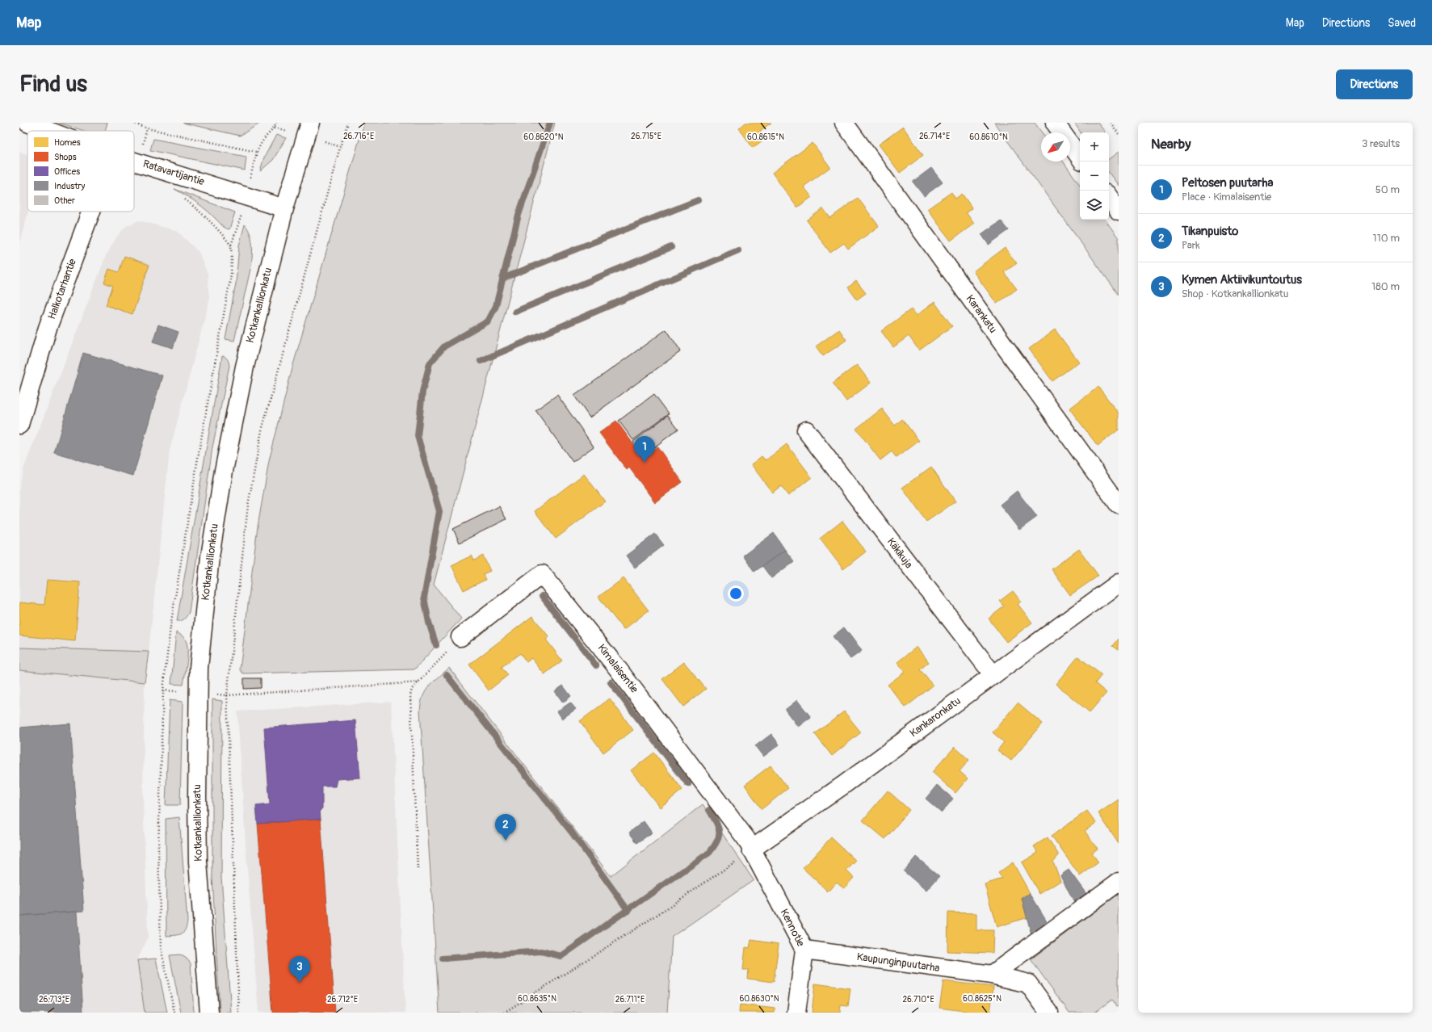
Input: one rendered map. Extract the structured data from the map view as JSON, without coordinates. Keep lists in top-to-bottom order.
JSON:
{
  "streets": {
    "street": [
      "Ratavartijantie",
      "Halkotarhantie",
      "Kotkankallionkatu",
      "Karankatu",
      "Käkikuja",
      "Kimalaisentie",
      "Kankaronkatu",
      "Kennotie",
      "Kaupunginpuutarha"
    ]
  },
  "crossings": [
    ["Ratavartijantie", "Kotkankallionkatu"],
    ["Käkikuja", "Kankaronkatu"],
    ["Kimalaisentie", "Kankaronkatu"],
    ["Kimalaisentie", "Kennotie"],
    ["Kankaronkatu", "Kennotie"],
    ["Kennotie", "Kaupunginpuutarha"]
  ],
  "legend": [
    "Homes",
    "Shops",
    "Offices",
    "Industry",
    "Other"
  ],
  "north": "bottom left",
  "page": {
    "header": "Map",
    "nav": ["Map", "Directions", "Saved"],
    "buttons": "Directions",
    "title": "Find us",
    "heading": ["Nearby", "3 results"],
    "map_buttons": ["+", "−"],
    "list": [
      {
        "mark": "1",
        "name": "Peltosen puutarha",
        "note": "Place · Kimalaisentie",
        "value": "50 m"
      },
      {
        "mark": "2",
        "name": "Tikanpuisto",
        "note": "Park",
        "value": "110 m"
      },
      {
        "mark": "3",
        "name": "Kymen Aktiivikuntoutus",
        "note": "Shop · Kotkankallionkatu",
        "value": "180 m"
      }
    ],
    "pins": ["1", "2", "3"]
  },
  "coordinates": [
    "26.716°E",
    "26.715°E",
    "26.714°E",
    "60.8620°N",
    "60.8615°N",
    "60.8610°N",
    "60.8635°N",
    "60.8630°N",
    "60.8625°N",
    "26.713°E",
    "26.712°E",
    "26.711°E",
    "26.710°E"
  ]
}
